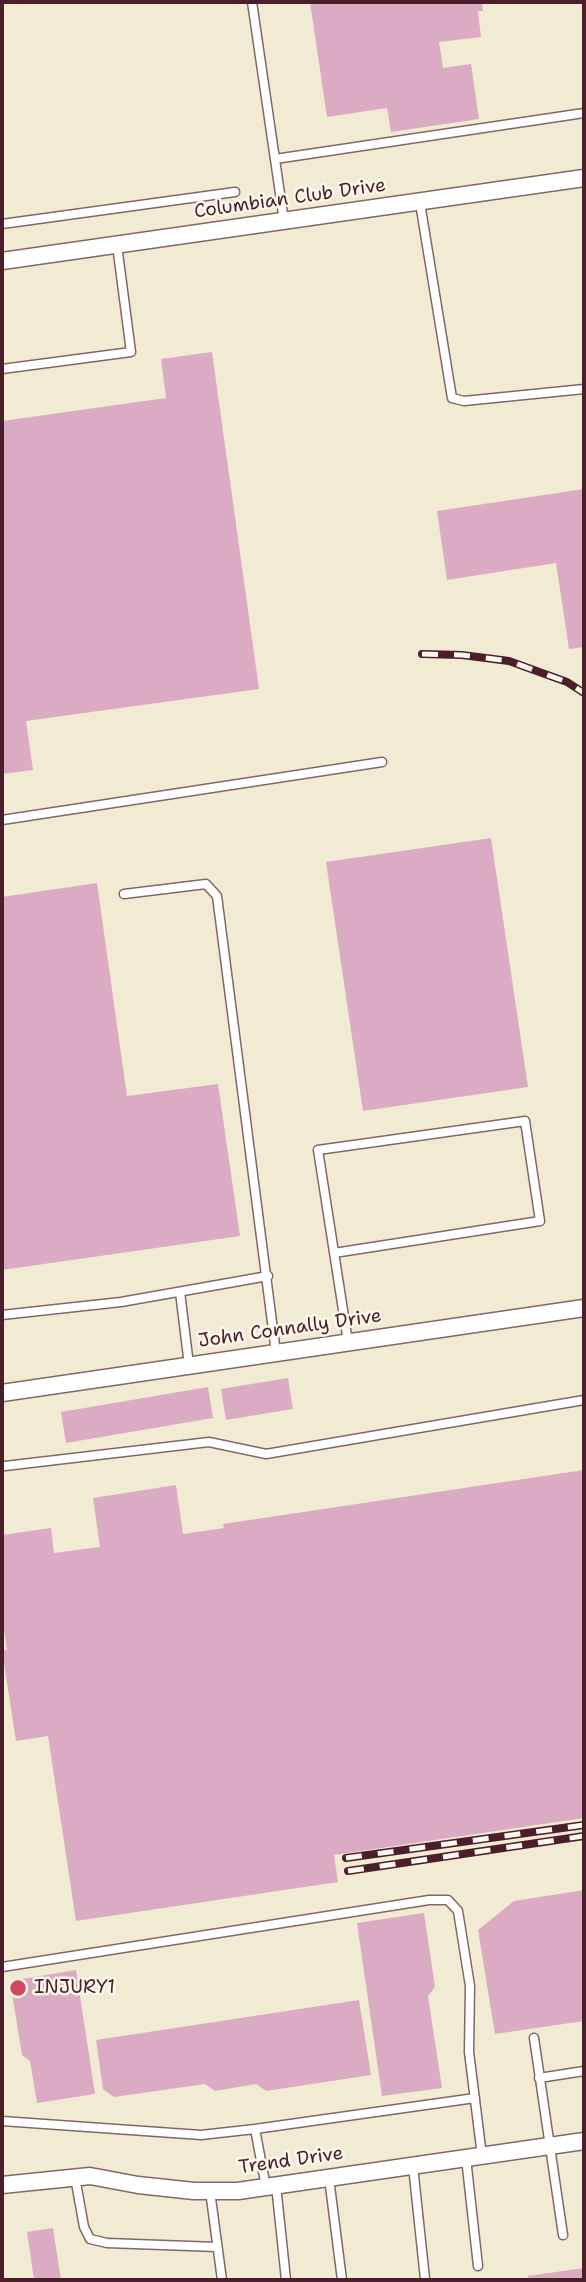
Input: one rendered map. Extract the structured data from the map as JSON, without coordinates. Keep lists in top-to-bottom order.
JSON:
{
  "streets": {
    "street": ["Columbian Club Drive", "John Connally Drive", "Trend Drive"]
  },
  "places": ["INJURY1"]
}
